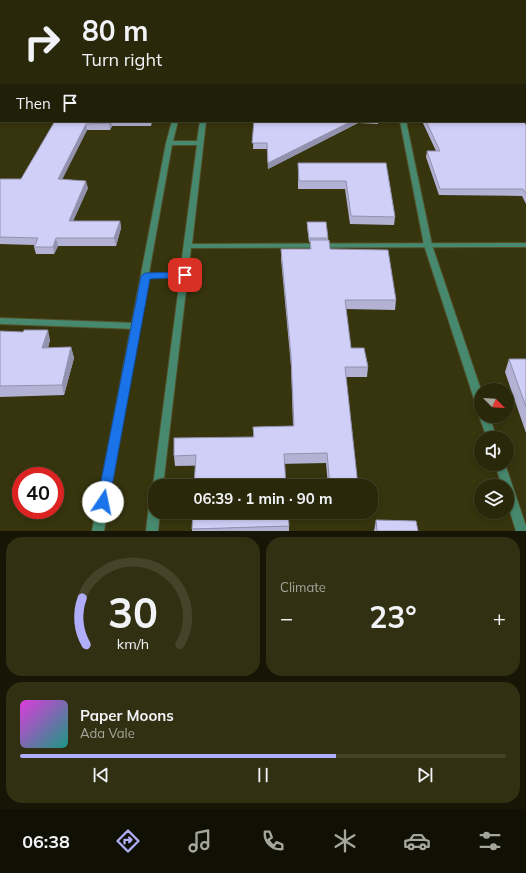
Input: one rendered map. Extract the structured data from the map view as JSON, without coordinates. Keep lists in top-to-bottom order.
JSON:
{
  "north": "bottom right",
  "page": {
    "turn": ["80 m", "Turn right"],
    "then": "Then",
    "limit": "40",
    "trip": "06:39 · 1 min · 90 m",
    "tile": "Climate",
    "heat": ["−", "23°", "+"],
    "song": ["Paper Moons", "Ada Vale"],
    "tabs": "06:38",
    "gauge": ["30", "km/h"]
  }
}
